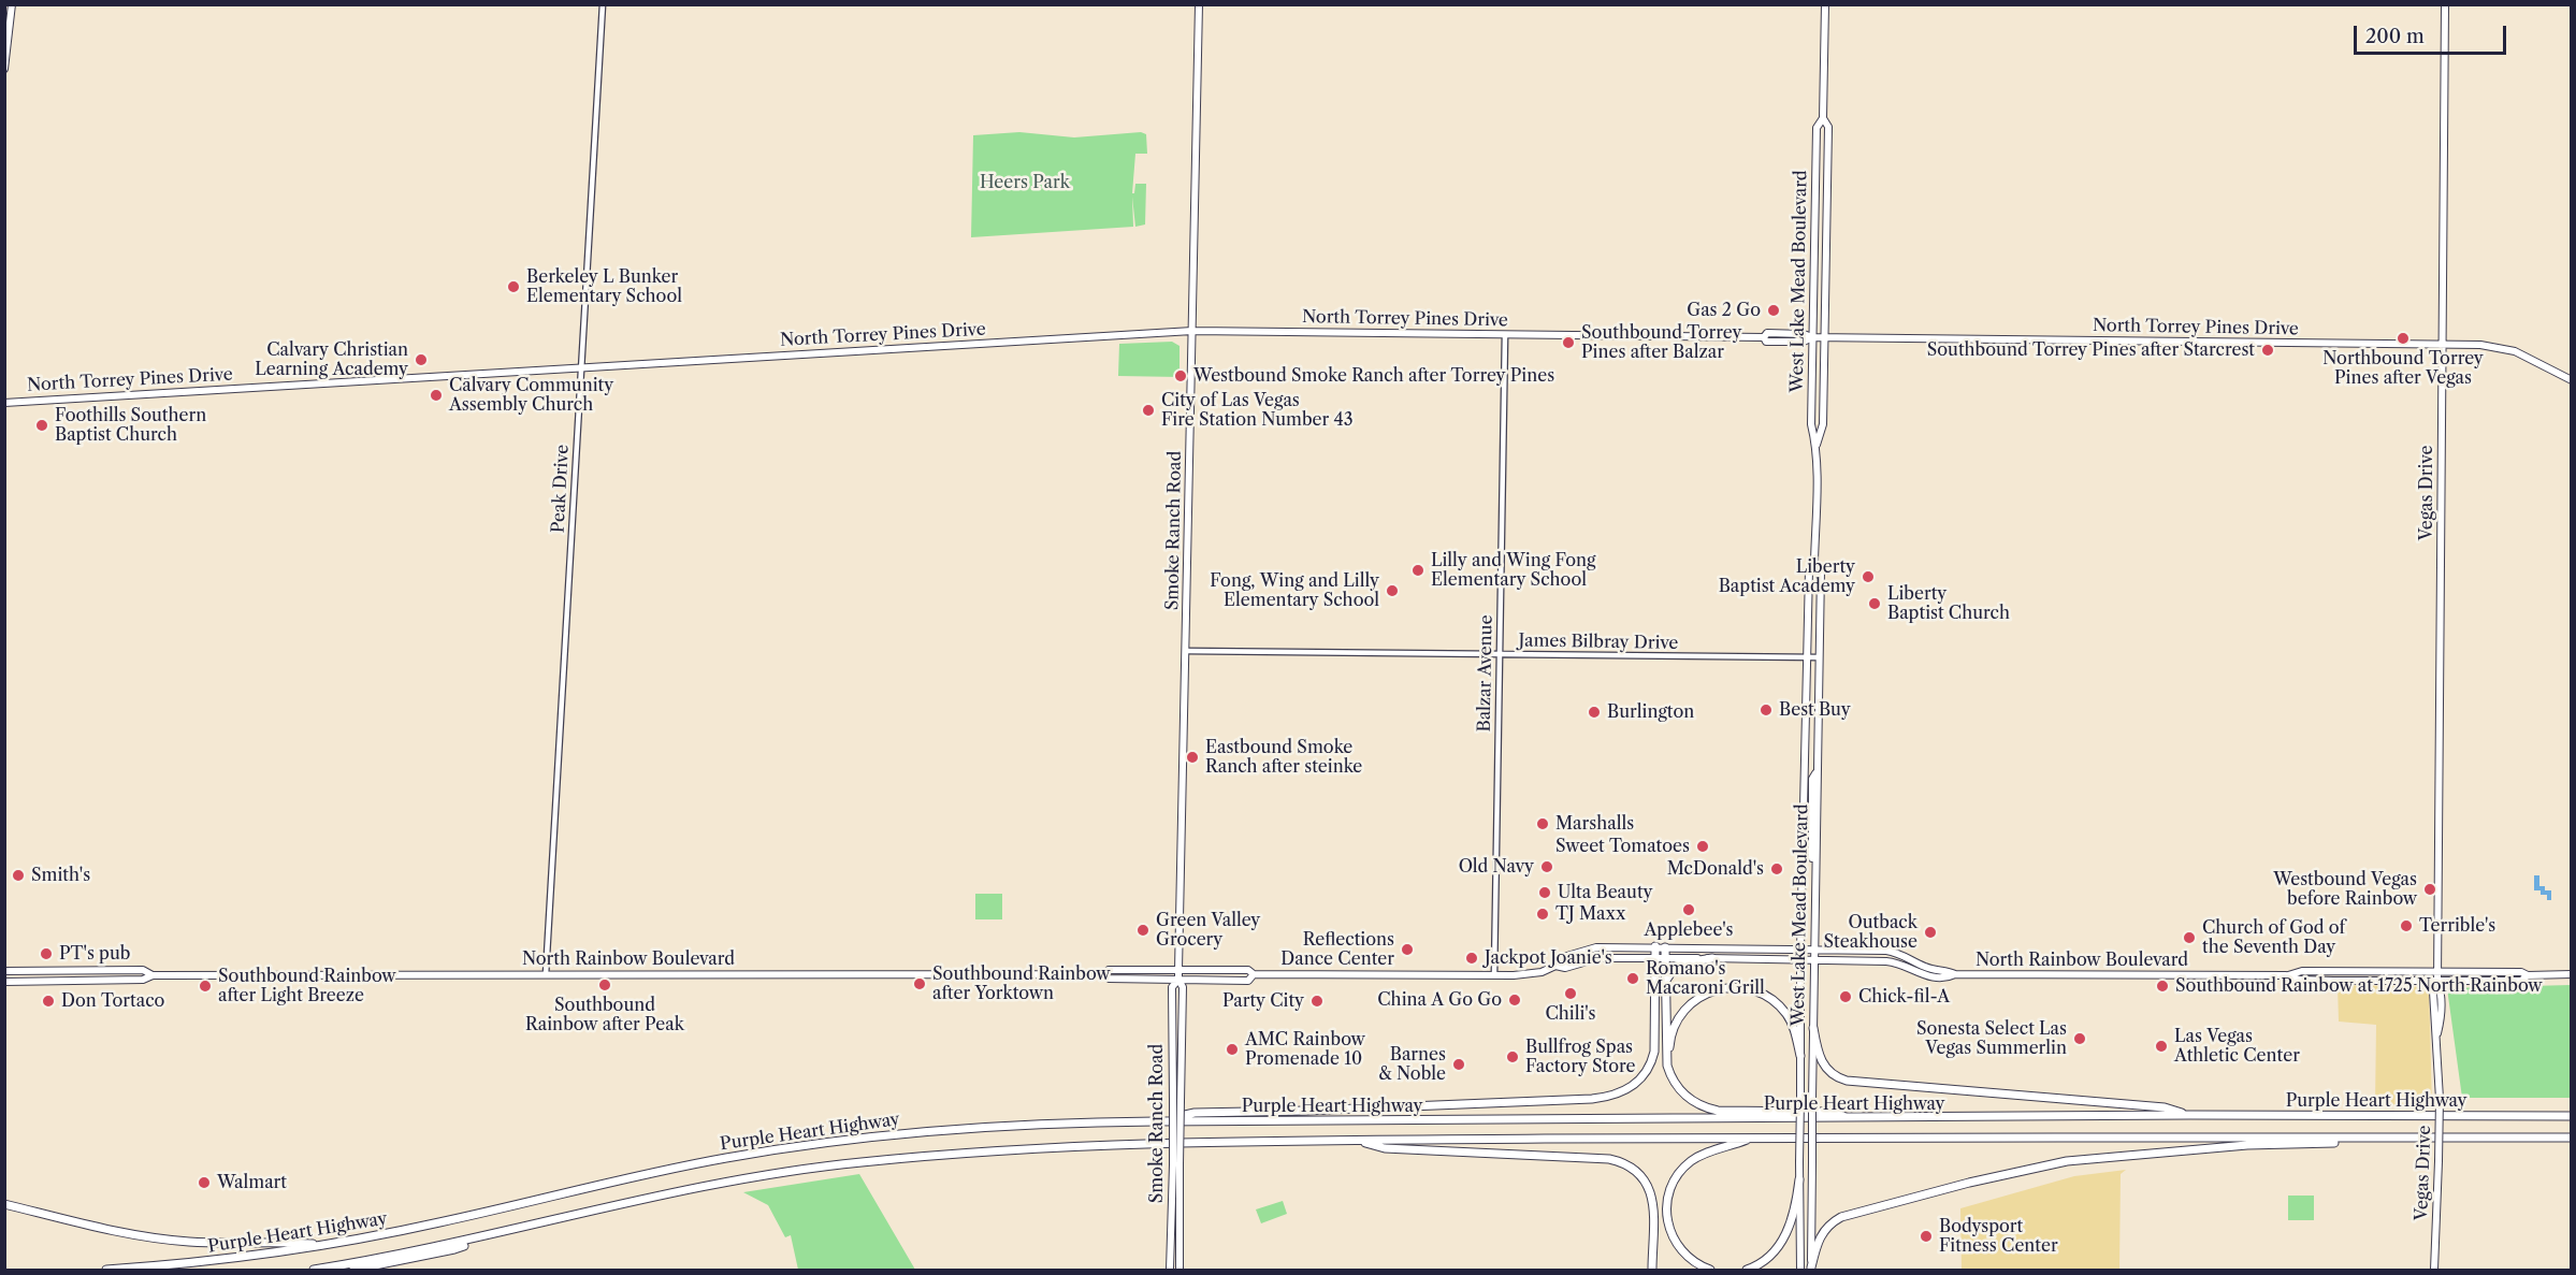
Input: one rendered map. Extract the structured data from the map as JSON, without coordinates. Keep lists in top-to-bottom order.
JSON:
{
  "streets": {
    "highway": ["Purple Heart Highway"],
    "main road": [
      "West Lake Mead Boulevard",
      "North Torrey Pines Drive",
      "Vegas Drive",
      "Smoke Ranch Road",
      "North Rainbow Boulevard"
    ],
    "street": ["Peak Drive", "James Bilbray Drive", "Balzar Avenue"]
  },
  "crossings": [
    ["West Lake Mead Boulevard", "North Torrey Pines Drive"],
    ["West Lake Mead Boulevard", "James Bilbray Drive"],
    ["West Lake Mead Boulevard", "North Rainbow Boulevard"],
    ["North Torrey Pines Drive", "Peak Drive"],
    ["North Torrey Pines Drive", "Vegas Drive"],
    ["North Torrey Pines Drive", "Smoke Ranch Road"],
    ["North Torrey Pines Drive", "Balzar Avenue"],
    ["Peak Drive", "North Rainbow Boulevard"],
    ["Vegas Drive", "North Rainbow Boulevard"],
    ["Smoke Ranch Road", "James Bilbray Drive"],
    ["Smoke Ranch Road", "North Rainbow Boulevard"],
    ["James Bilbray Drive", "Balzar Avenue"],
    ["Balzar Avenue", "North Rainbow Boulevard"]
  ],
  "parks": ["Heers Park"],
  "places": [
    "Berkeley L Bunker Elementary School",
    "Gas 2 Go",
    "Northbound Torrey Pines after Vegas",
    "Southbound Torrey Pines after Balzar",
    "Southbound Torrey Pines after Starcrest",
    "Calvary Christian Learning Academy",
    "Westbound Smoke Ranch after Torrey Pines",
    "Calvary Community Assembly Church",
    "City of Las Vegas Fire Station Number 43",
    "Foothills Southern Baptist Church",
    "Lilly and Wing Fong Elementary School",
    "Liberty Baptist Academy",
    "Fong, Wing and Lilly Elementary School",
    "Liberty Baptist Church",
    "Best Buy",
    "Burlington",
    "Eastbound Smoke Ranch after steinke",
    "Marshalls",
    "Sweet Tomatoes",
    "Old Navy",
    "McDonald's",
    "Smith's",
    "Westbound Vegas before Rainbow",
    "Ulta Beauty",
    "Applebee's",
    "TJ Maxx",
    "Terrible's",
    "Green Valley Grocery",
    "Outback Steakhouse",
    "Church of God of the Seventh Day",
    "Reflections Dance Center",
    "PT's pub",
    "Jackpot Joanie's",
    "Romano's Macaroni Grill",
    "Southbound Rainbow after Yorktown",
    "Southbound Rainbow after Peak",
    "Southbound Rainbow after Light Breeze",
    "Southbound Rainbow at 1725 North Rainbow",
    "Chili's",
    "Chick-fil-A",
    "China A Go Go",
    "Don Tortaco",
    "Party City",
    "Sonesta Select Las Vegas Summerlin",
    "Las Vegas Athletic Center",
    "AMC Rainbow Promenade 10",
    "Bullfrog Spas Factory Store",
    "Barnes & Noble",
    "Walmart",
    "Bodysport Fitness Center"
  ],
  "scale_bar": "200 m"
}
